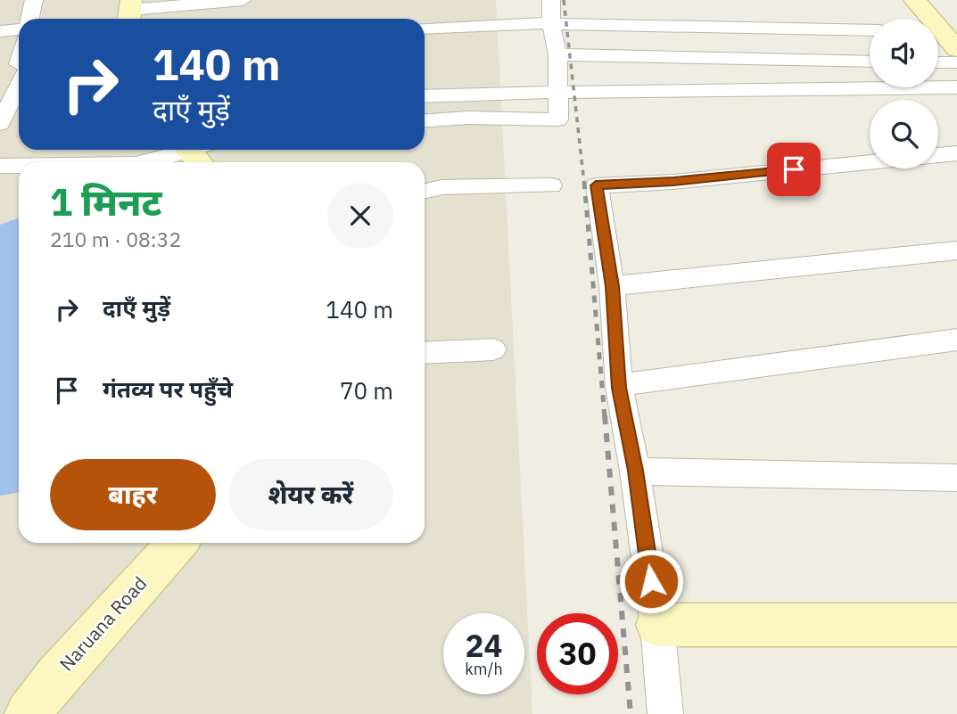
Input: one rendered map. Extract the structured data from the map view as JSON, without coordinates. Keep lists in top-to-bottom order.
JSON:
{
  "streets": {
    "street": ["Naruana Road"]
  },
  "page": {
    "turn": ["140 m", "दाएँ मुड़ें"],
    "heading": ["1 मिनट", "210 m · 08:32"],
    "list": [
      {
        "name": "दाएँ मुड़ें",
        "value": "140 m"
      },
      {
        "name": "गंतव्य पर पहुँचे",
        "value": "70 m"
      }
    ],
    "buttons": ["बाहर", "शेयर करें"],
    "speed": "24 km/h",
    "limit": "30"
  }
}
